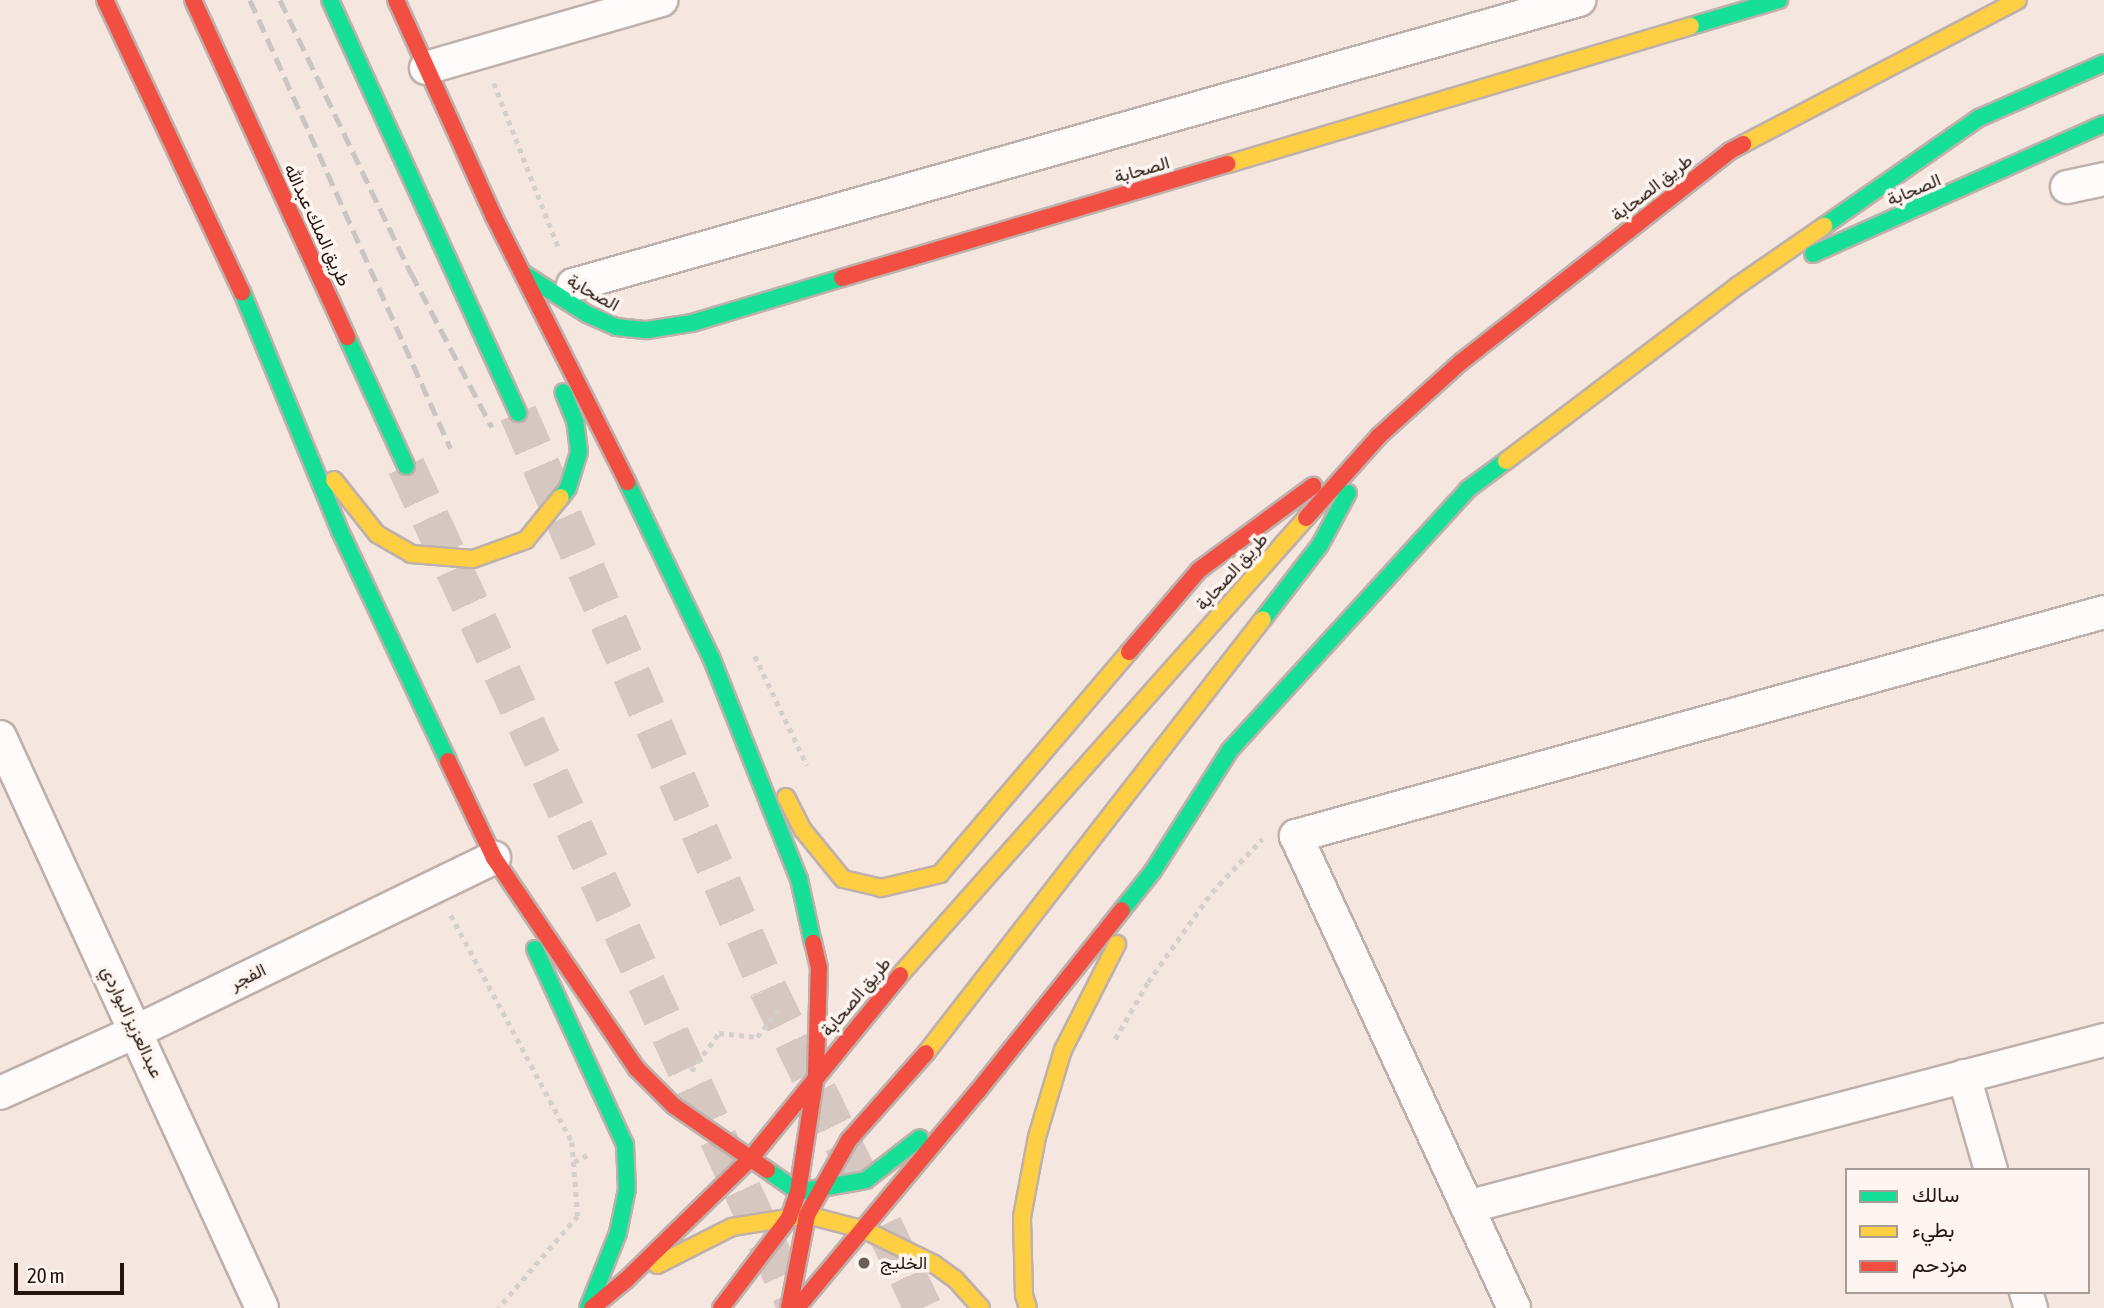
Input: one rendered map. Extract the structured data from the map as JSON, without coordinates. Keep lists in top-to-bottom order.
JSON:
{
  "streets": {
    "main road": ["الصحابة", "طريق الصحابة", "طريق الملك عبدالله"],
    "street": ["الفجر", "عبدالعزيز البواردي"]
  },
  "crossings": [
    ["الفجر", "عبدالعزيز البواردي"]
  ],
  "places": ["الخليج"],
  "legend": ["سالك", "بطيء", "مزدحم"],
  "scale_bar": "20 m"
}
